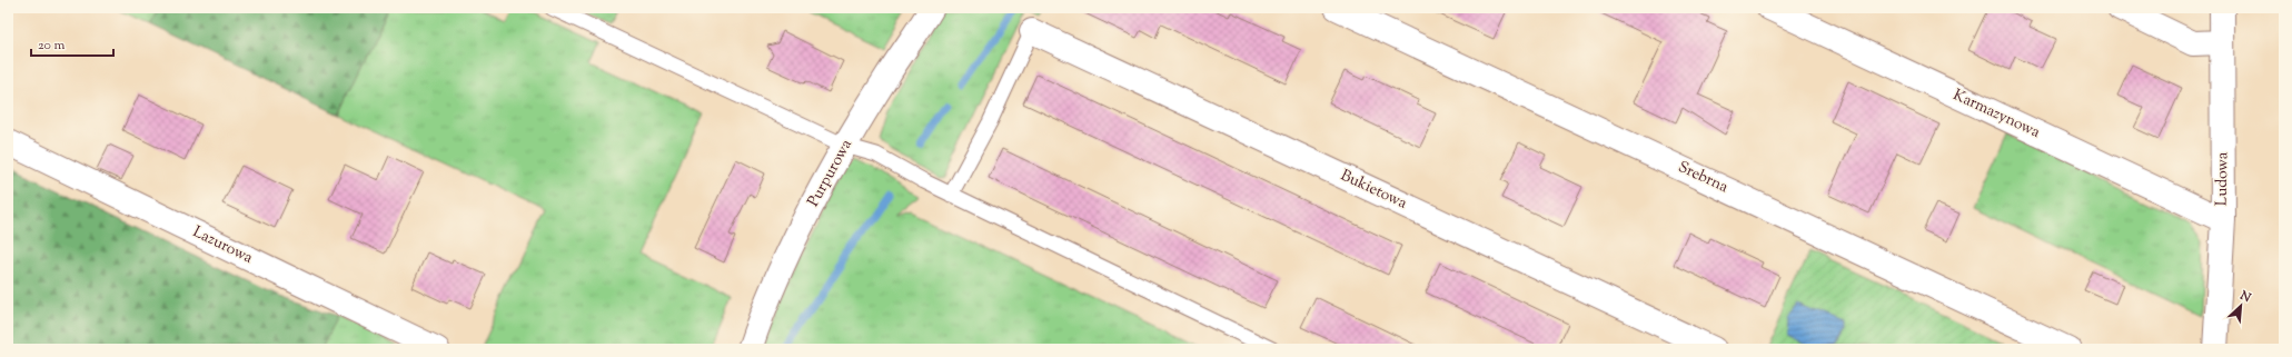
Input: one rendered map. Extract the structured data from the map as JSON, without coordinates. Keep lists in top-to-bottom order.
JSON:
{
  "streets": {
    "street": [
      "Karmazynowa",
      "Purpurowa",
      "Srebrna",
      "Ludowa",
      "Bukietowa",
      "Lazurowa"
    ]
  },
  "crossings": [
    ["Karmazynowa", "Ludowa"]
  ],
  "scale_bar": "20 m",
  "north": "top right"
}
